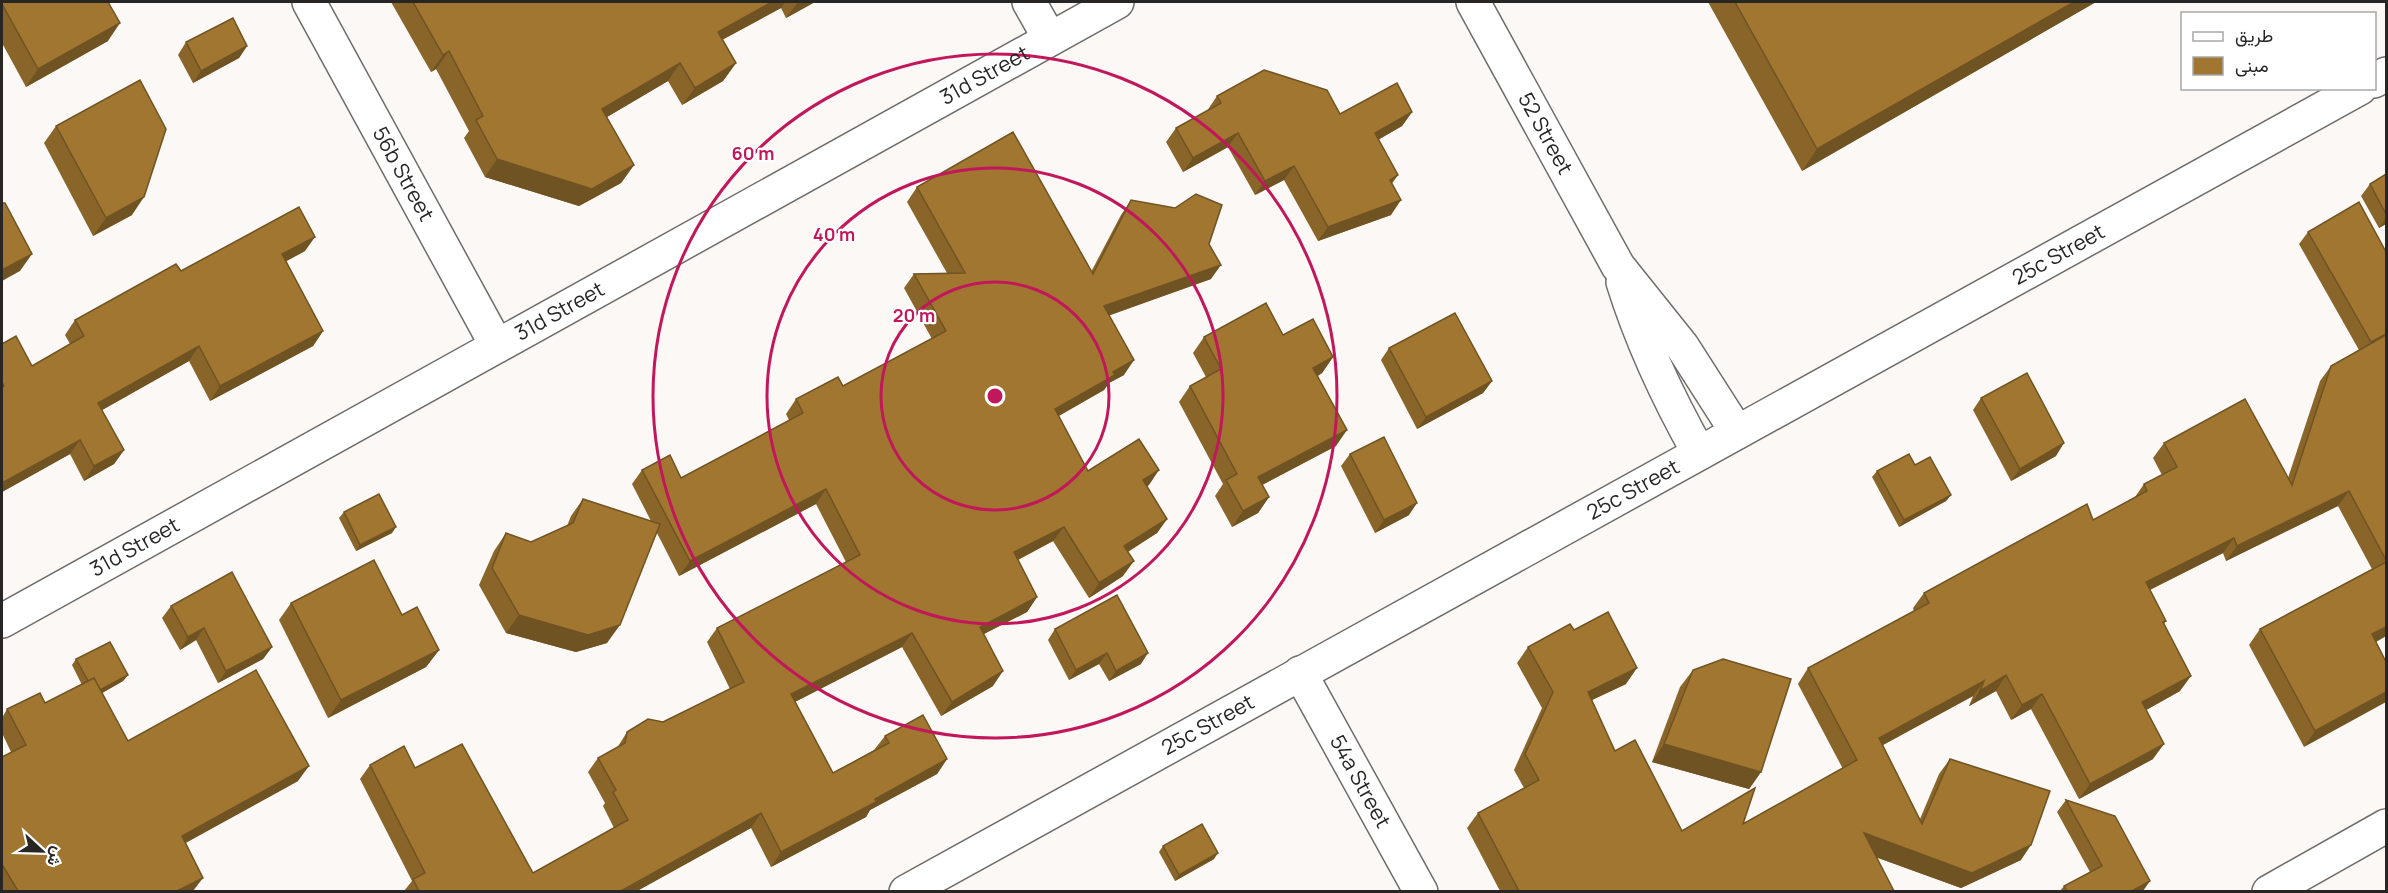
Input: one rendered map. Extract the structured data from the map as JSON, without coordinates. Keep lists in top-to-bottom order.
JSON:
{
  "streets": {
    "street": [
      "31d Street",
      "52 Street",
      "56b Street",
      "25c Street",
      "54a Street"
    ]
  },
  "crossings": [
    ["31d Street", "56b Street"],
    ["52 Street", "25c Street"],
    ["25c Street", "54a Street"]
  ],
  "legend": ["طريق", "مبنى"],
  "north": "right",
  "rings": ["60 m", "40 m", "20 m"]
}
